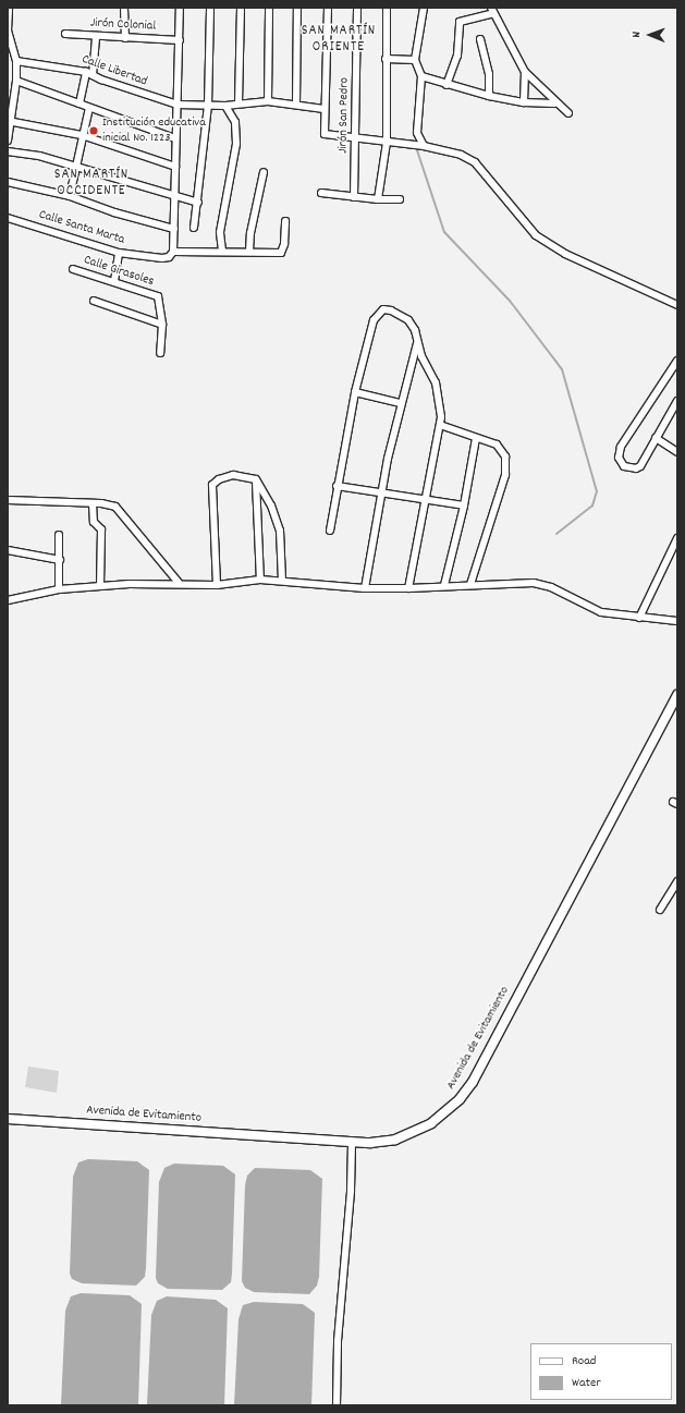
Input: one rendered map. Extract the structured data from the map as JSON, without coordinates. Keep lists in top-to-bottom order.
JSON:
{
  "streets": {
    "street": [
      "Jirón Colonial",
      "Calle Libertad",
      "Jirón San Pedro",
      "Calle Santa Marta",
      "Calle Girasoles",
      "Avenida de Evitamiento"
    ]
  },
  "districts": ["SAN MARTÍN ORIENTE", "SAN MARTÍN OCCIDENTE"],
  "places": ["Institución educativa inicial No. 1223"],
  "legend": ["Road", "Water"],
  "north": "left"
}
